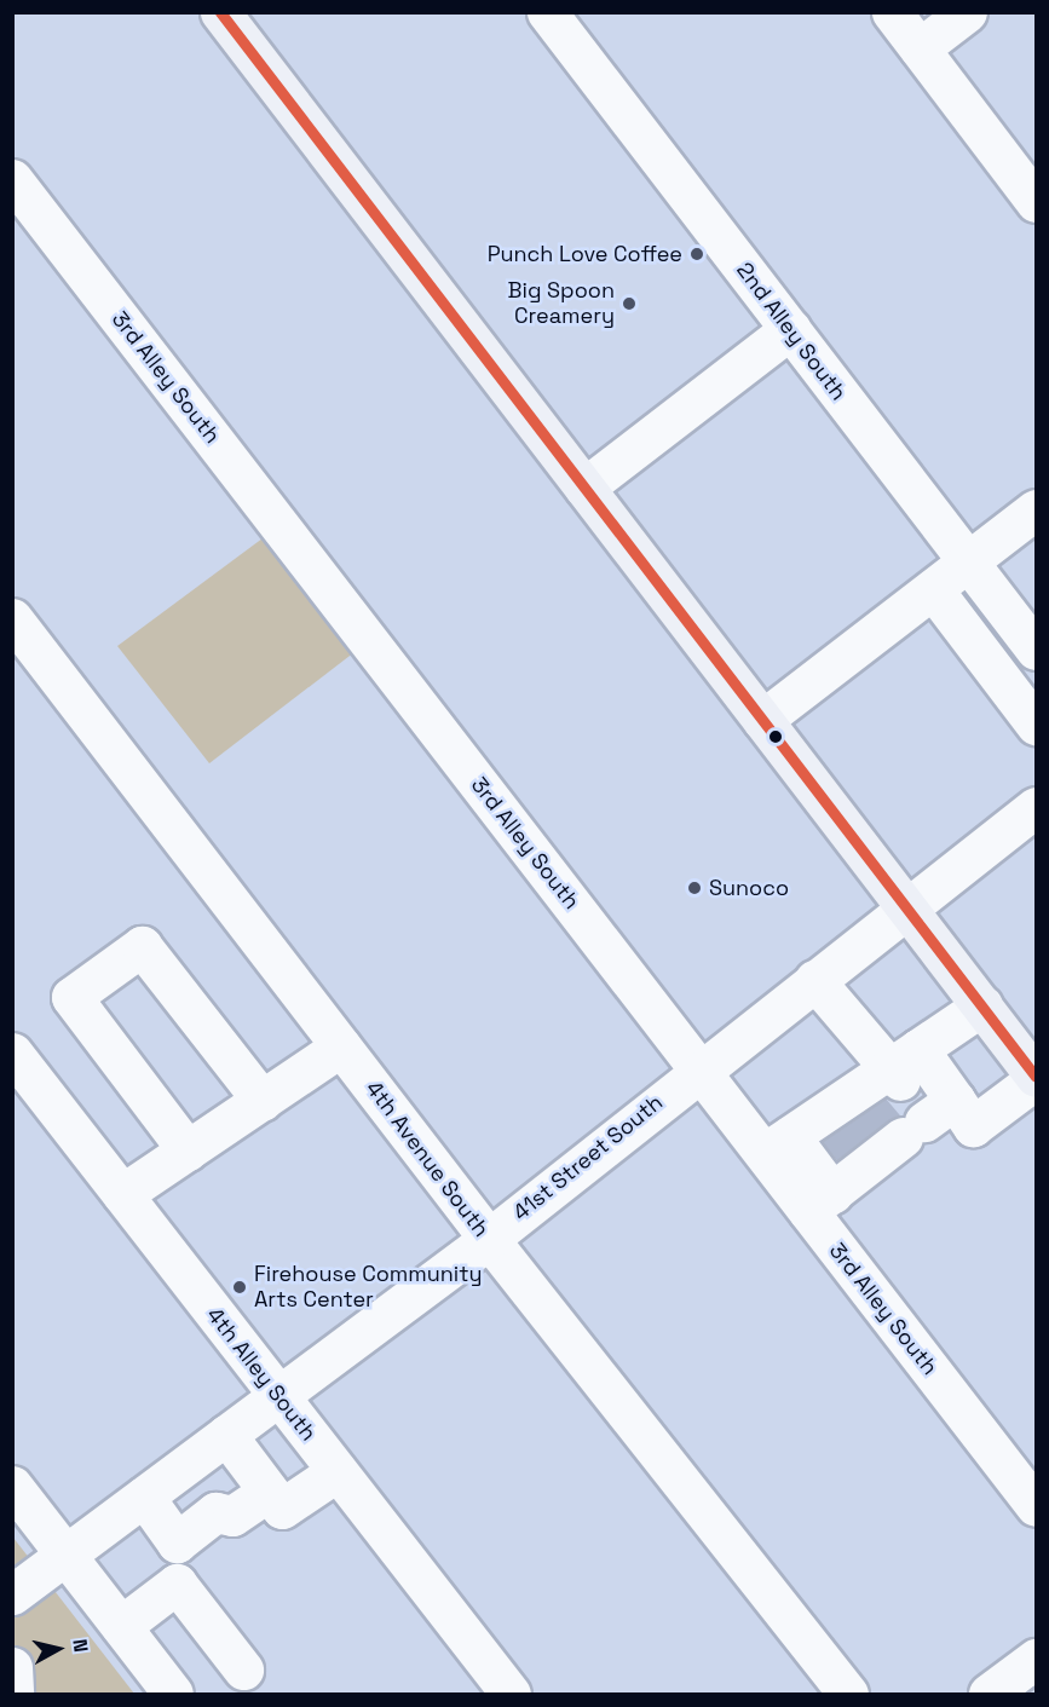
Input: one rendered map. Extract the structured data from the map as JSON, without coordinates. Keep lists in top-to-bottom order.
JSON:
{
  "streets": {
    "street": [
      "2nd Alley South",
      "3rd Alley South",
      "41st Street South",
      "4th Avenue South",
      "4th Alley South"
    ]
  },
  "crossings": [
    ["3rd Alley South", "41st Street South"],
    ["41st Street South", "4th Avenue South"],
    ["41st Street South", "4th Alley South"]
  ],
  "places": [
    "Punch Love Coffee",
    "Big Spoon Creamery",
    "Sunoco",
    "Firehouse Community Arts Center"
  ],
  "north": "right"
}
